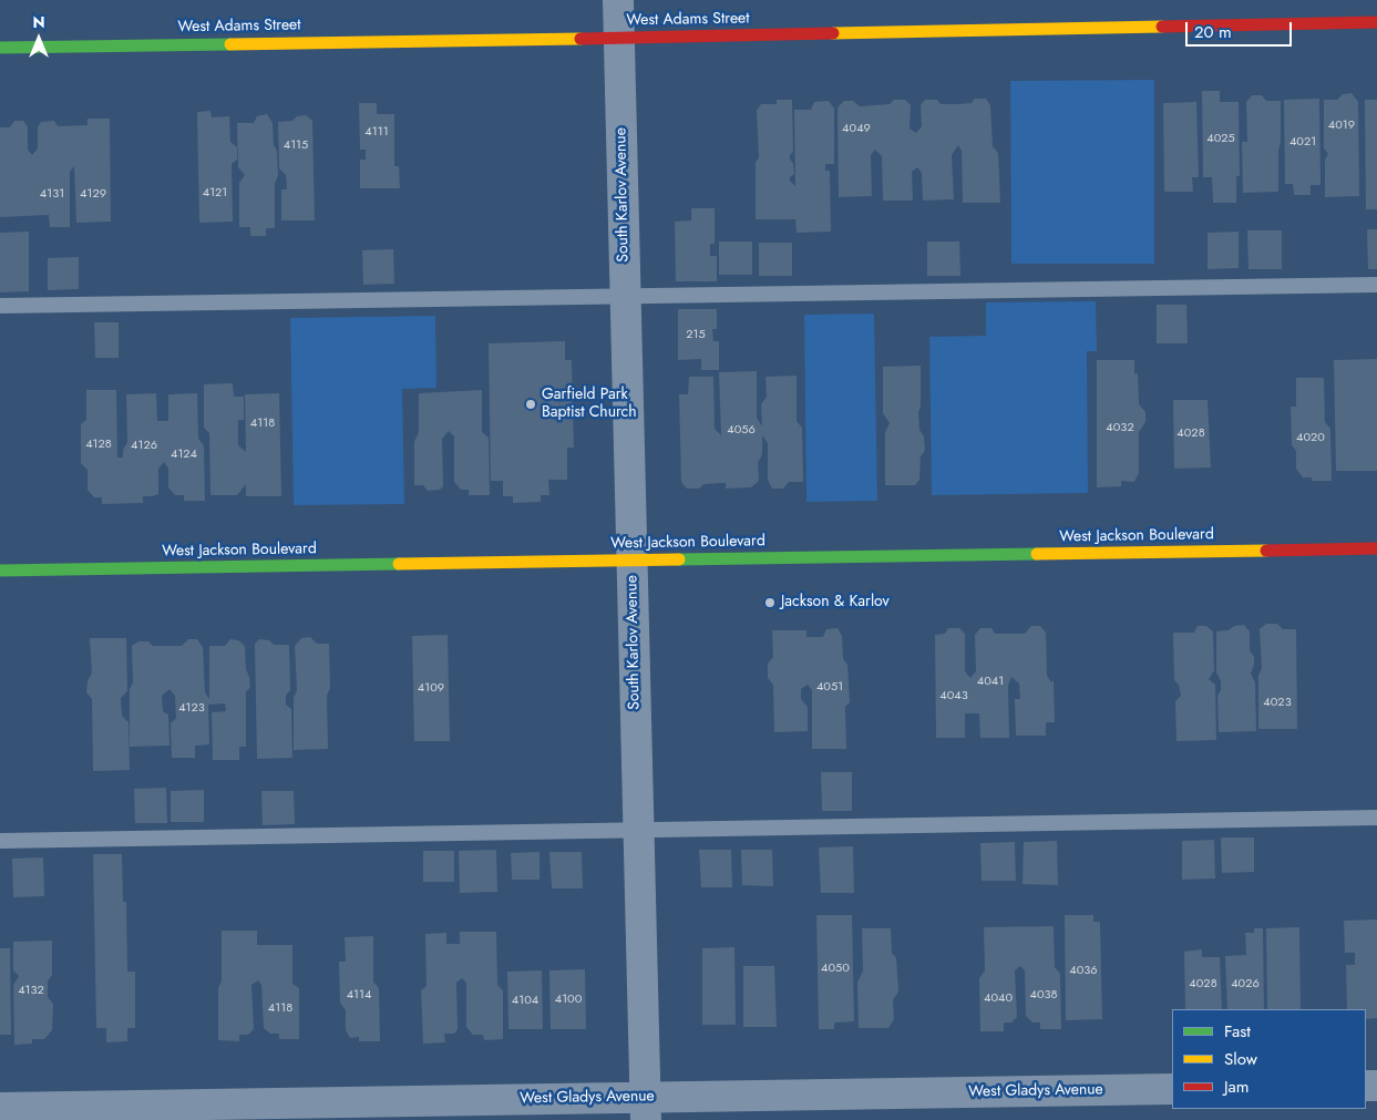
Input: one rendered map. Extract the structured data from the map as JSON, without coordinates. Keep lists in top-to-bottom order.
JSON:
{
  "streets": {
    "street": [
      "West Adams Street",
      "South Karlov Avenue",
      "West Jackson Boulevard",
      "West Gladys Avenue"
    ]
  },
  "crossings": [
    ["West Adams Street", "South Karlov Avenue"],
    ["South Karlov Avenue", "West Jackson Boulevard"],
    ["South Karlov Avenue", "West Gladys Avenue"]
  ],
  "places": ["Garfield Park Baptist Church", "Jackson & Karlov"],
  "house_numbers": [
    "4019",
    "4049",
    "4111",
    "4025",
    "4021",
    "4115",
    "4121",
    "4131",
    "4129",
    "215",
    "4118",
    "4032",
    "4056",
    "4028",
    "4020",
    "4128",
    "4126",
    "4124",
    "4041",
    "4051",
    "4109",
    "4043",
    "4023",
    "4123",
    "4050",
    "4036",
    "4028",
    "4026",
    "4132",
    "4114",
    "4038",
    "4040",
    "4100",
    "4104",
    "4118"
  ],
  "legend": ["Fast", "Slow", "Jam"],
  "scale_bar": "20 m",
  "north": "top"
}
